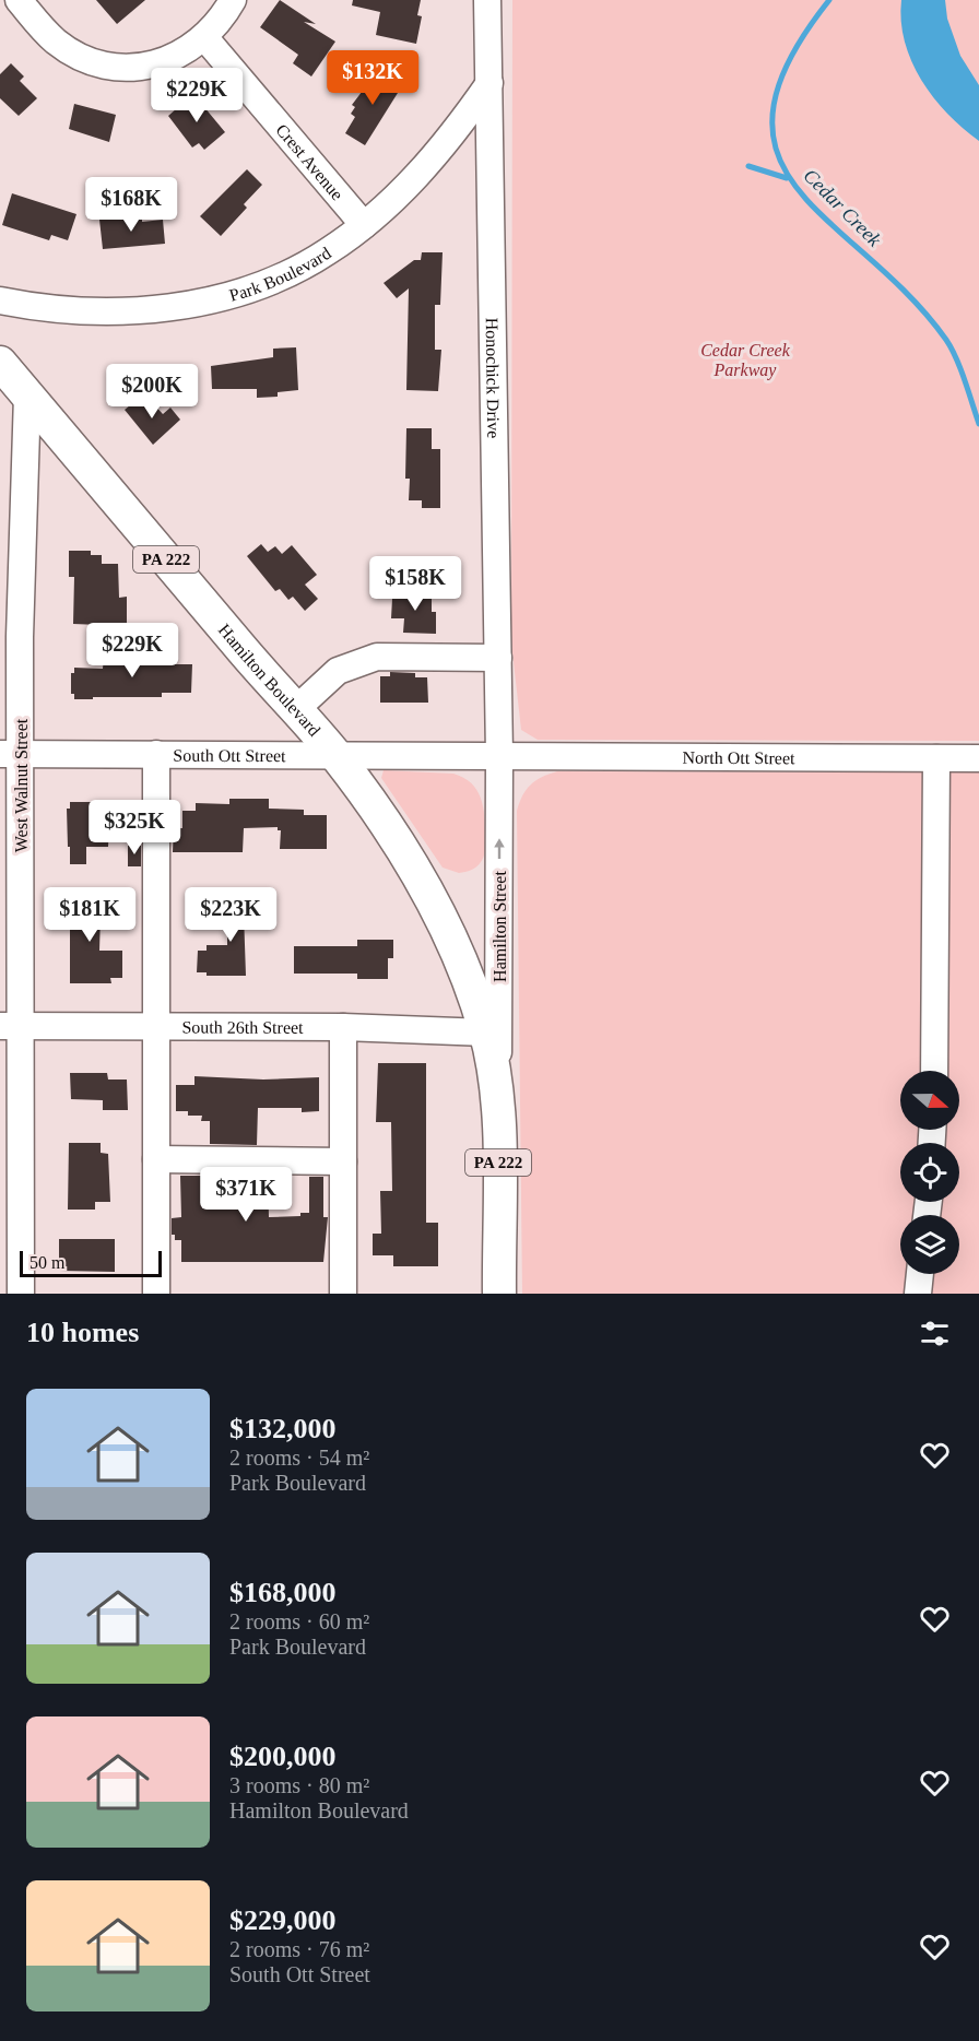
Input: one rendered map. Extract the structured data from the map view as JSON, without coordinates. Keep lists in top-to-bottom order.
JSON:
{
  "streets": {
    "main road": ["PA 222", "Hamilton Boulevard", "Hamilton Street"],
    "street": [
      "Crest Avenue",
      "Park Boulevard",
      "Honochick Drive",
      "South Ott Street",
      "North Ott Street",
      "West Walnut Street",
      "South 26th Street"
    ]
  },
  "crossings": [
    ["Crest Avenue", "Park Boulevard"],
    ["Park Boulevard", "Honochick Drive"],
    ["Honochick Drive", "South Ott Street"],
    ["Honochick Drive", "North Ott Street"],
    ["Honochick Drive", "Hamilton Street"],
    ["Hamilton Boulevard", "South Ott Street"],
    ["Hamilton Boulevard", "West Walnut Street"],
    ["Hamilton Boulevard", "Hamilton Street"],
    ["Hamilton Boulevard", "South 26th Street"],
    ["South Ott Street", "North Ott Street"],
    ["South Ott Street", "West Walnut Street"],
    ["South Ott Street", "Hamilton Street"],
    ["North Ott Street", "Hamilton Street"],
    ["West Walnut Street", "South 26th Street"],
    ["Hamilton Street", "South 26th Street"]
  ],
  "one_way": ["Hamilton Street"],
  "water": ["Cedar Creek"],
  "parks": ["Cedar Creek Parkway"],
  "scale_bar": "50 m",
  "north": "right",
  "page": {
    "price": [
      "$132K",
      "$229K",
      "$168K",
      "$200K",
      "$158K",
      "$229K",
      "$325K",
      "$181K",
      "$223K",
      "$371K"
    ],
    "scale": "50 m",
    "heading": "10 homes",
    "list": [
      {
        "name": "$132,000",
        "note": "2 rooms · 54 m² · Park Boulevard"
      },
      {
        "name": "$168,000",
        "note": "2 rooms · 60 m² · Park Boulevard"
      },
      {
        "name": "$200,000",
        "note": "3 rooms · 80 m² · Hamilton Boulevard"
      },
      {
        "name": "$229,000",
        "note": "2 rooms · 76 m² · South Ott Street"
      }
    ]
  }
}
